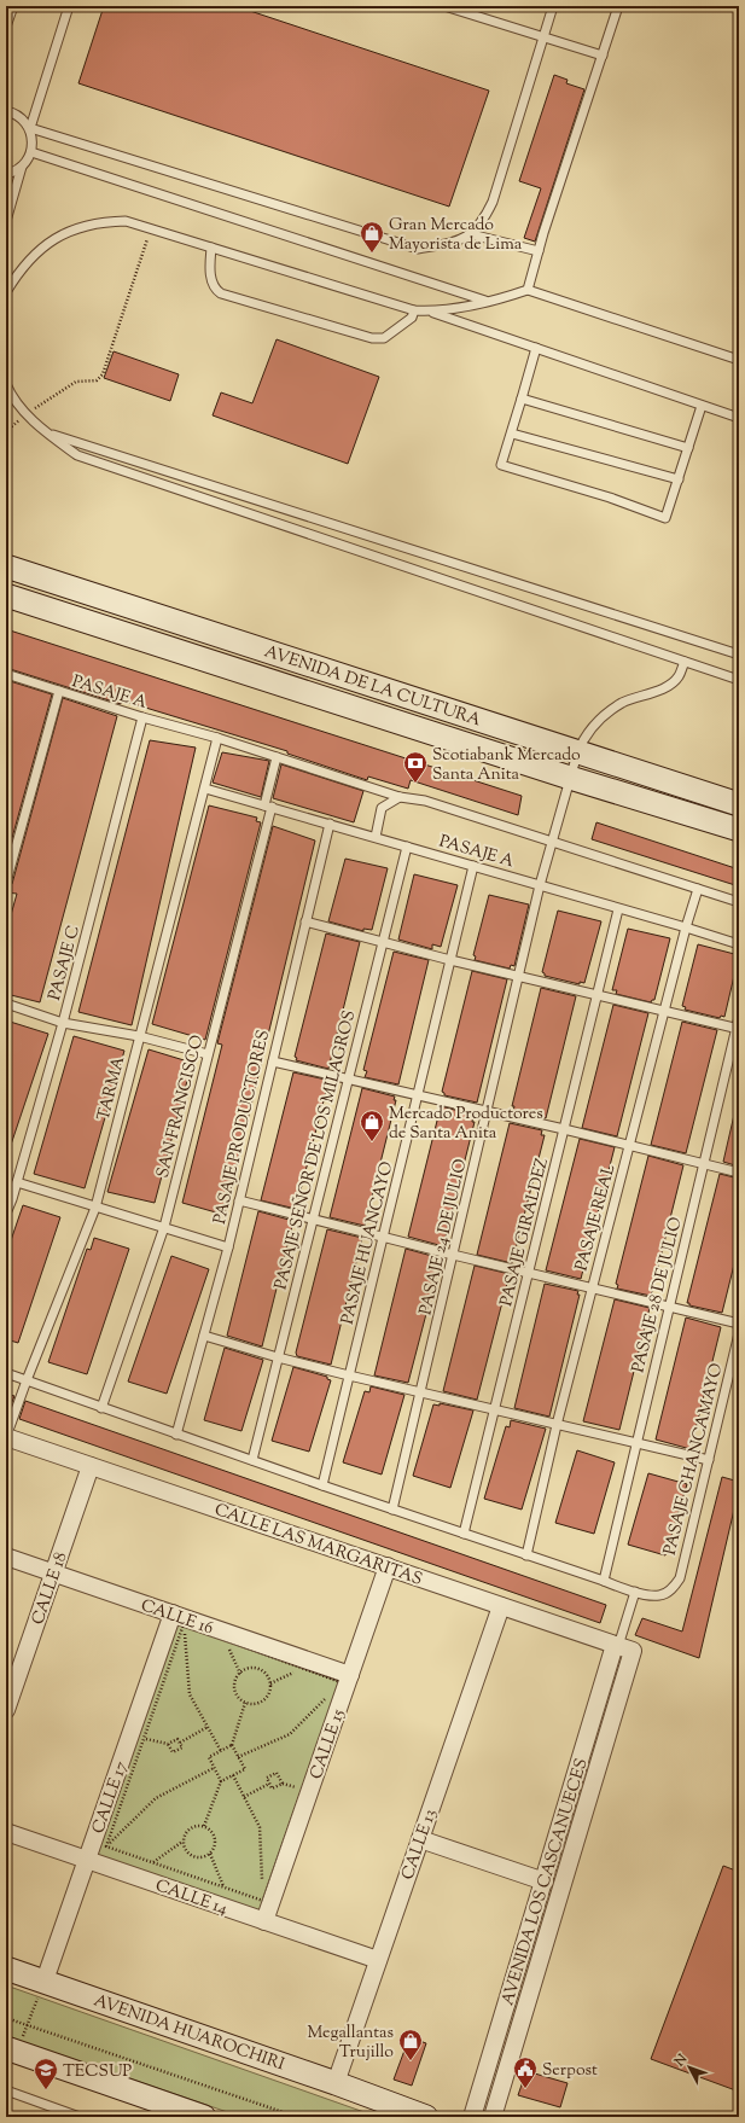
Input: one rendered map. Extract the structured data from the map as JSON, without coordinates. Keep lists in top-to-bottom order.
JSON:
{
  "streets": {
    "main road": ["AVENIDA DE LA CULTURA", "AVENIDA HUAROCHIRI"],
    "street": [
      "CALLE LAS MARGARITAS",
      "CALLE 18",
      "CALLE 16",
      "CALLE 15",
      "CALLE 17",
      "CALLE 13",
      "AVENIDA LOS CASCANUECES",
      "CALLE 14"
    ],
    "lane": [
      "PASAJE A",
      "PASAJE C",
      "TARMA",
      "SAN FRANCISCO",
      "PASAJE PRODUCTORES",
      "PASAJE SEÑOR DE LOS MILAGROS",
      "PASAJE REAL",
      "PASAJE GIRALDEZ",
      "PASAJE 24 DE JULIO",
      "PASAJE HUANCAYO",
      "PASAJE 28 DE JULIO",
      "PASAJE CHANCAMAYO"
    ]
  },
  "crossings": [
    ["AVENIDA DE LA CULTURA", "PASAJE 24 DE JULIO"],
    ["PASAJE A", "PASAJE C"],
    ["PASAJE A", "TARMA"],
    ["PASAJE A", "SAN FRANCISCO"],
    ["PASAJE A", "PASAJE PRODUCTORES"],
    ["PASAJE A", "PASAJE SEÑOR DE LOS MILAGROS"],
    ["PASAJE A", "PASAJE REAL"],
    ["PASAJE A", "PASAJE GIRALDEZ"],
    ["PASAJE A", "PASAJE 24 DE JULIO"],
    ["PASAJE A", "PASAJE HUANCAYO"],
    ["TARMA", "CALLE LAS MARGARITAS"],
    ["CALLE LAS MARGARITAS", "CALLE 18"],
    ["CALLE LAS MARGARITAS", "CALLE 15"],
    ["CALLE LAS MARGARITAS", "CALLE 13"],
    ["CALLE LAS MARGARITAS", "AVENIDA LOS CASCANUECES"],
    ["CALLE 18", "CALLE 16"],
    ["CALLE 16", "CALLE 15"],
    ["CALLE 16", "CALLE 17"],
    ["CALLE 15", "CALLE 14"],
    ["CALLE 17", "CALLE 14"],
    ["CALLE 17", "AVENIDA HUAROCHIRI"],
    ["CALLE 13", "CALLE 14"],
    ["CALLE 13", "AVENIDA HUAROCHIRI"]
  ],
  "places": {
    "shop": ["Gran Mercado Mayorista de Lima", "Mercado Productores de Santa Anita", "Megallantas Trujillo"],
    "bank": ["Scotiabank Mercado Santa Anita"],
    "public building": ["Serpost"],
    "school or university": ["TECSUP"]
  },
  "north": "top left"
}
